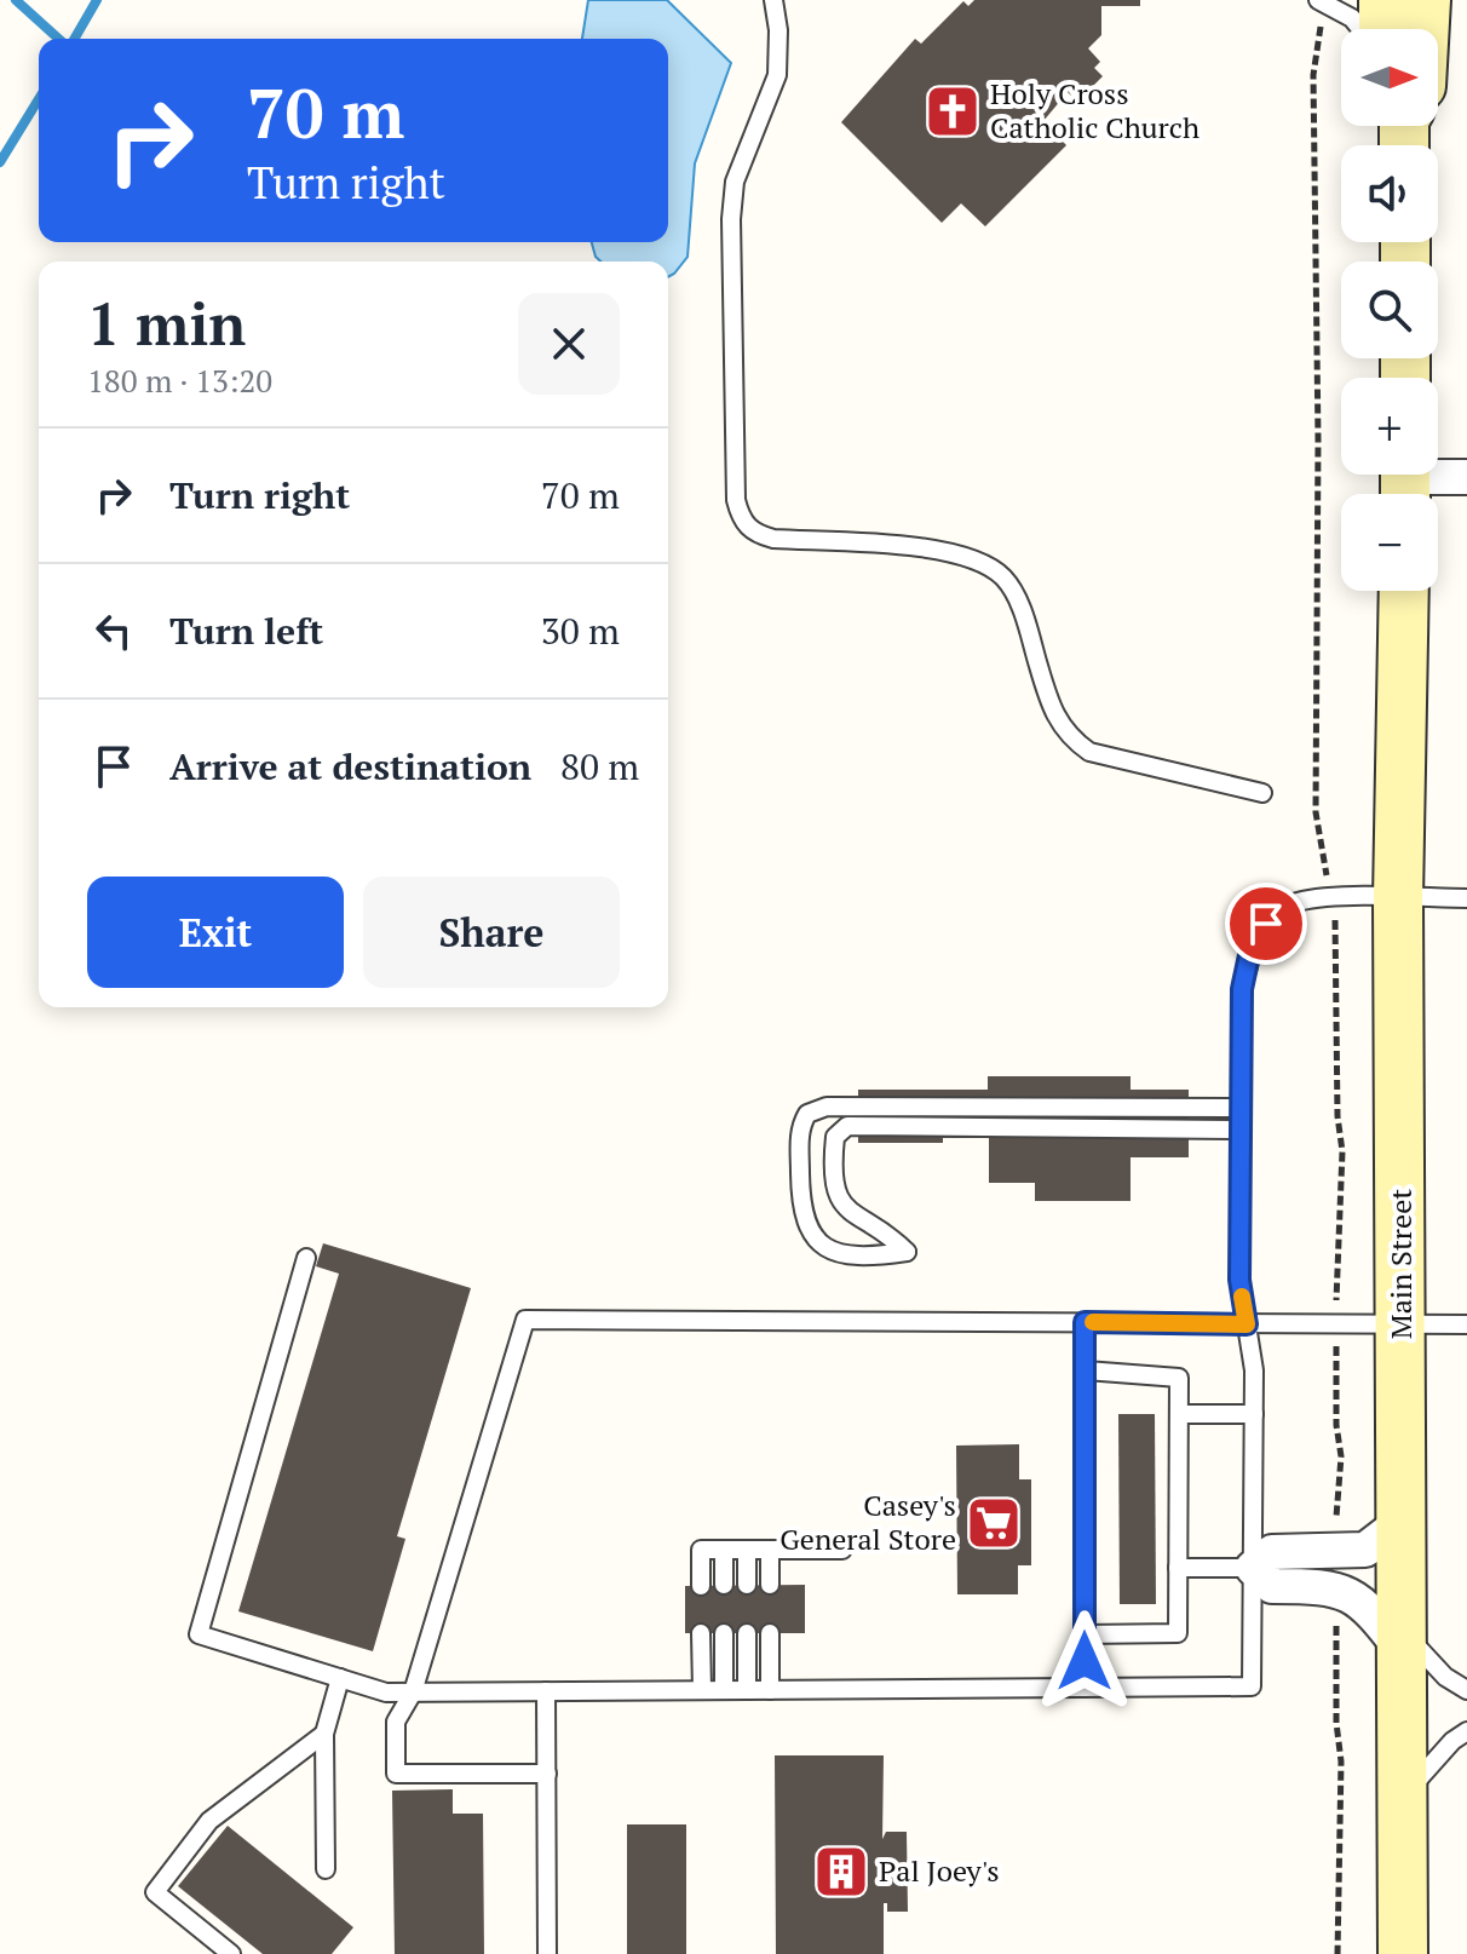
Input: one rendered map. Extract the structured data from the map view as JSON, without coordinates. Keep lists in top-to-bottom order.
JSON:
{
  "streets": {
    "main road": ["Main Street"]
  },
  "places": {
    "church": ["Holy Cross Catholic Church"],
    "supermarket": ["Casey's General Store"],
    "building": ["Pal Joey's"]
  },
  "north": "right",
  "page": {
    "map_buttons": ["+", "−"],
    "turn": ["70 m", "Turn right"],
    "heading": ["1 min", "180 m · 13:20"],
    "list": [
      {
        "name": "Turn right",
        "value": "70 m"
      },
      {
        "name": "Turn left",
        "value": "30 m"
      },
      {
        "name": "Arrive at destination",
        "value": "80 m"
      }
    ],
    "buttons": ["Exit", "Share"]
  }
}
